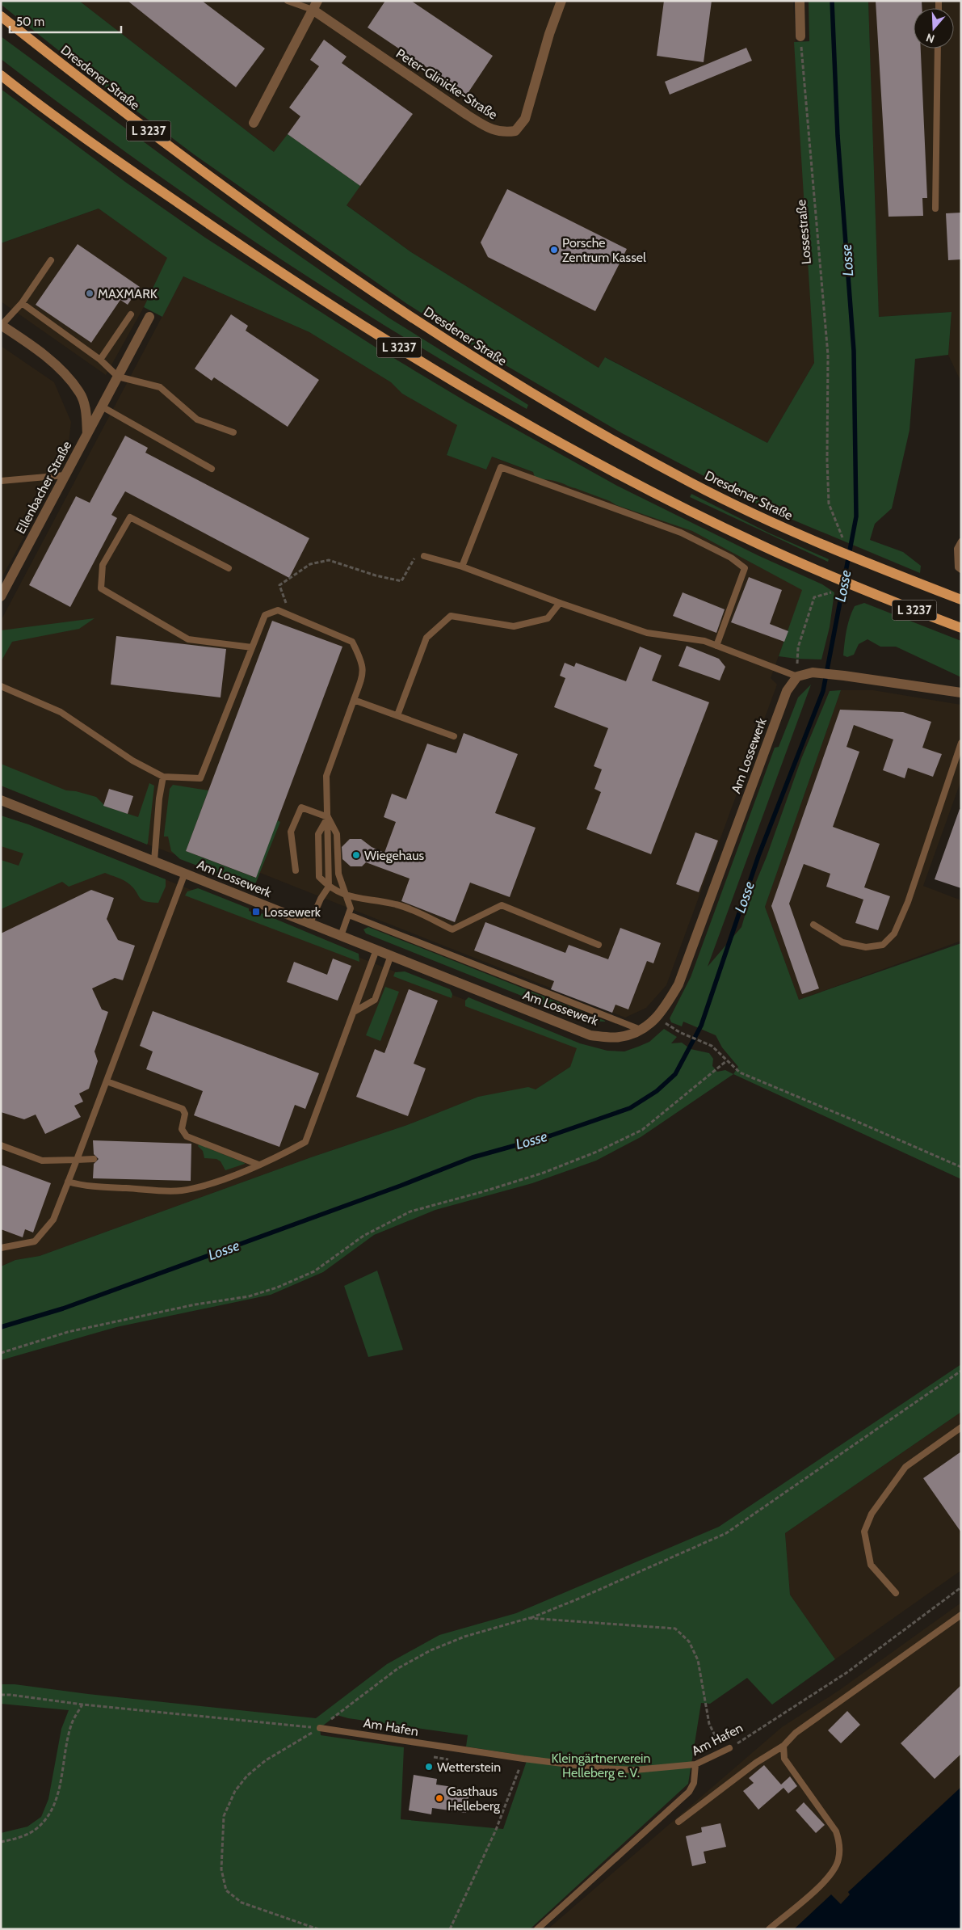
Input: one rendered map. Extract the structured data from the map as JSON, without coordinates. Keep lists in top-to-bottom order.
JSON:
{
  "streets": {
    "main road": ["Dresdener Straße", "L 3237"],
    "street": ["Peter-Glinicke-Straße", "Ellenbacher Straße", "Am Lossewerk"],
    "lane": ["Am Hafen"],
    "path": ["Lossestraße"]
  },
  "water": ["Losse"],
  "parks": ["Kleingärtnerverein Helleberg e. V."],
  "places": {
    "other": [
      "Porsche Zentrum Kassel",
      "MAXMARK",
      "Wiegehaus",
      "Wetterstein",
      "Gasthaus Helleberg"
    ],
    "transit": ["Lossewerk"]
  },
  "scale_bar": "50 m",
  "north": "bottom"
}
